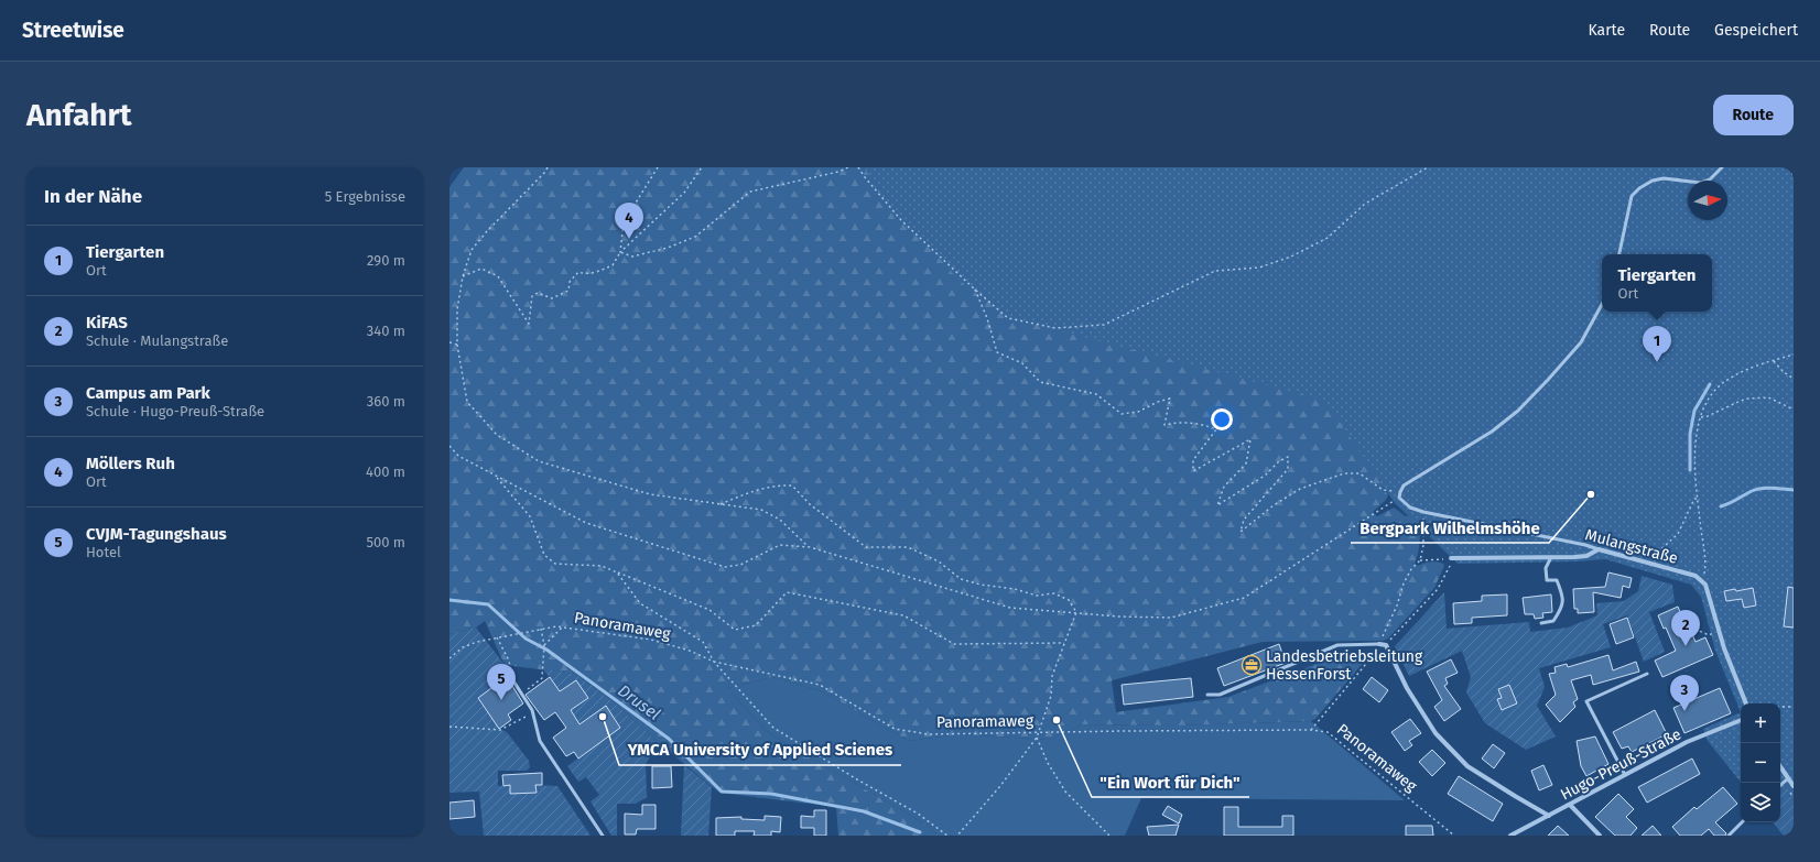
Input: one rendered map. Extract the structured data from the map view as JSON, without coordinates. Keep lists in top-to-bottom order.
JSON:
{
  "streets": {
    "street": ["Mulangstraße", "Hugo-Preuß-Straße"],
    "path": ["Panoramaweg"]
  },
  "water": ["Drusel"],
  "places": {
    "other": ["Bergpark Wilhelmshöhe", "YMCA University of Applied Scienes", "\"Ein Wort für Dich\""],
    "office": ["Landesbetriebsleitung HessenForst"]
  },
  "north": "right",
  "page": {
    "header": "Streetwise",
    "nav": ["Karte", "Route", "Gespeichert"],
    "buttons": "Route",
    "title": "Anfahrt",
    "heading": ["In der Nähe", "5 Ergebnisse"],
    "pins": [
      "4",
      "1",
      "2",
      "5",
      "3"
    ],
    "list": [
      {
        "mark": "1",
        "name": "Tiergarten",
        "note": "Ort",
        "value": "290 m"
      },
      {
        "mark": "2",
        "name": "KiFAS",
        "note": "Schule · Mulangstraße",
        "value": "340 m"
      },
      {
        "mark": "3",
        "name": "Campus am Park",
        "note": "Schule · Hugo-Preuß-Straße",
        "value": "360 m"
      },
      {
        "mark": "4",
        "name": "Möllers Ruh",
        "note": "Ort",
        "value": "400 m"
      },
      {
        "mark": "5",
        "name": "CVJM-Tagungshaus",
        "note": "Hotel",
        "value": "500 m"
      }
    ],
    "popup": ["Tiergarten", "Ort"],
    "map_buttons": ["+", "−"]
  }
}
